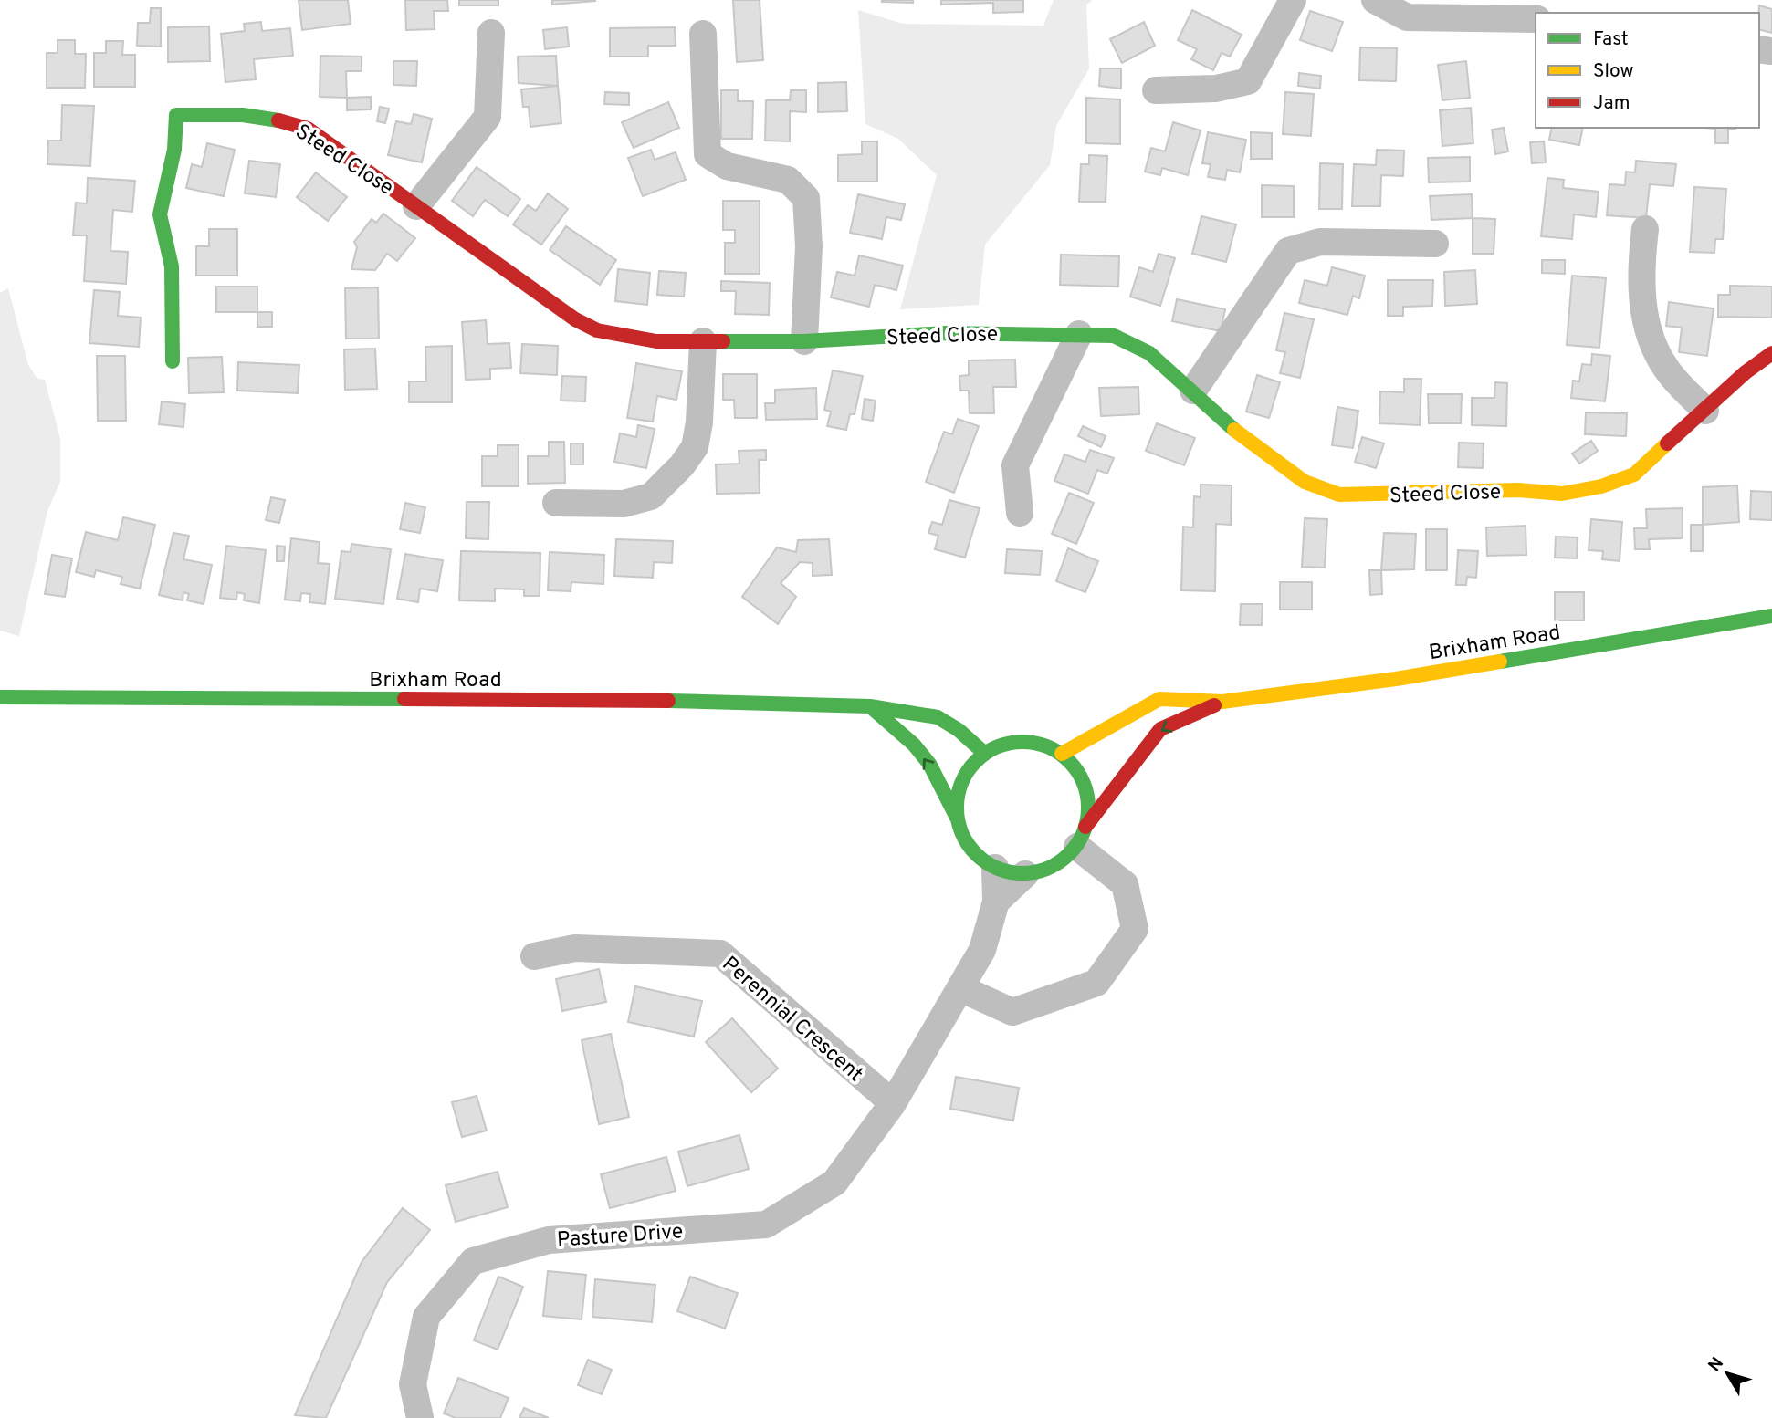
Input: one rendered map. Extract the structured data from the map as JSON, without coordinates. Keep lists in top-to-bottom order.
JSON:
{
  "streets": {
    "main road": ["Steed Close", "Brixham Road"],
    "street": ["Perennial Crescent", "Pasture Drive"]
  },
  "crossings": [
    ["Perennial Crescent", "Pasture Drive"]
  ],
  "legend": ["Fast", "Slow", "Jam"],
  "north": "top left"
}
